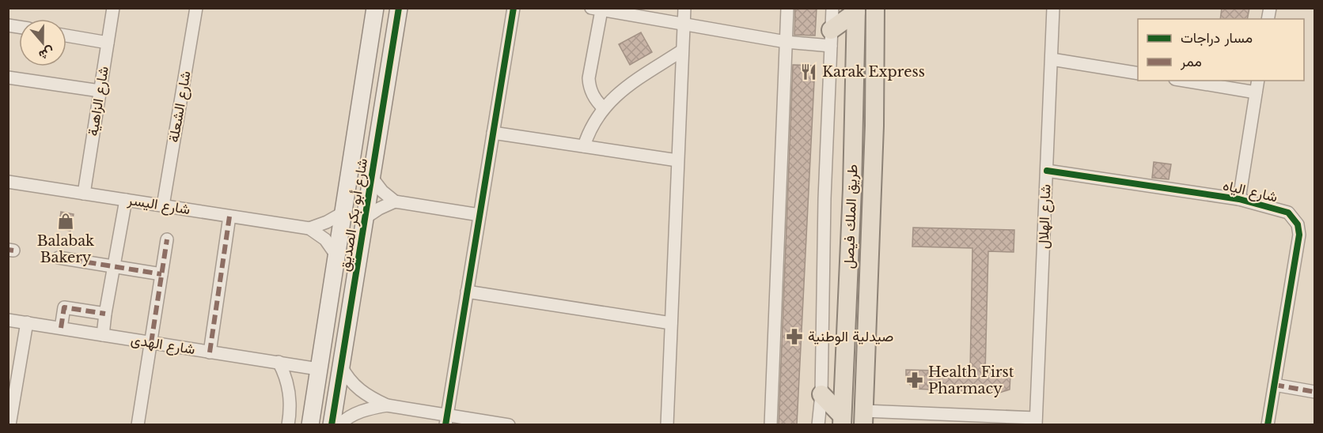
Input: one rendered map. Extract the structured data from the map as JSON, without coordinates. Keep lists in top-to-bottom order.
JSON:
{
  "streets": {
    "main road": ["طريق الملك فيصل"],
    "street": [
      "شارع الزاهية",
      "شارع الشعلة",
      "شارع الياه",
      "شارع اليسر",
      "شارع أبو بكر الصديق",
      "شارع الهلال",
      "شارع الهدى"
    ]
  },
  "crossings": [
    ["شارع الزاهية", "شارع اليسر"],
    ["شارع الشعلة", "شارع اليسر"],
    ["شارع الياه", "شارع الهلال"],
    ["شارع اليسر", "شارع أبو بكر الصديق"],
    ["شارع أبو بكر الصديق", "شارع الهدى"]
  ],
  "places": {
    "restaurant": ["Karak Express"],
    "shop": ["Balabak Bakery"],
    "pharmacy": ["صيدلية الوطنية", "Health First Pharmacy"]
  },
  "legend": ["مسار دراجات", "ممر"],
  "north": "bottom"
}
